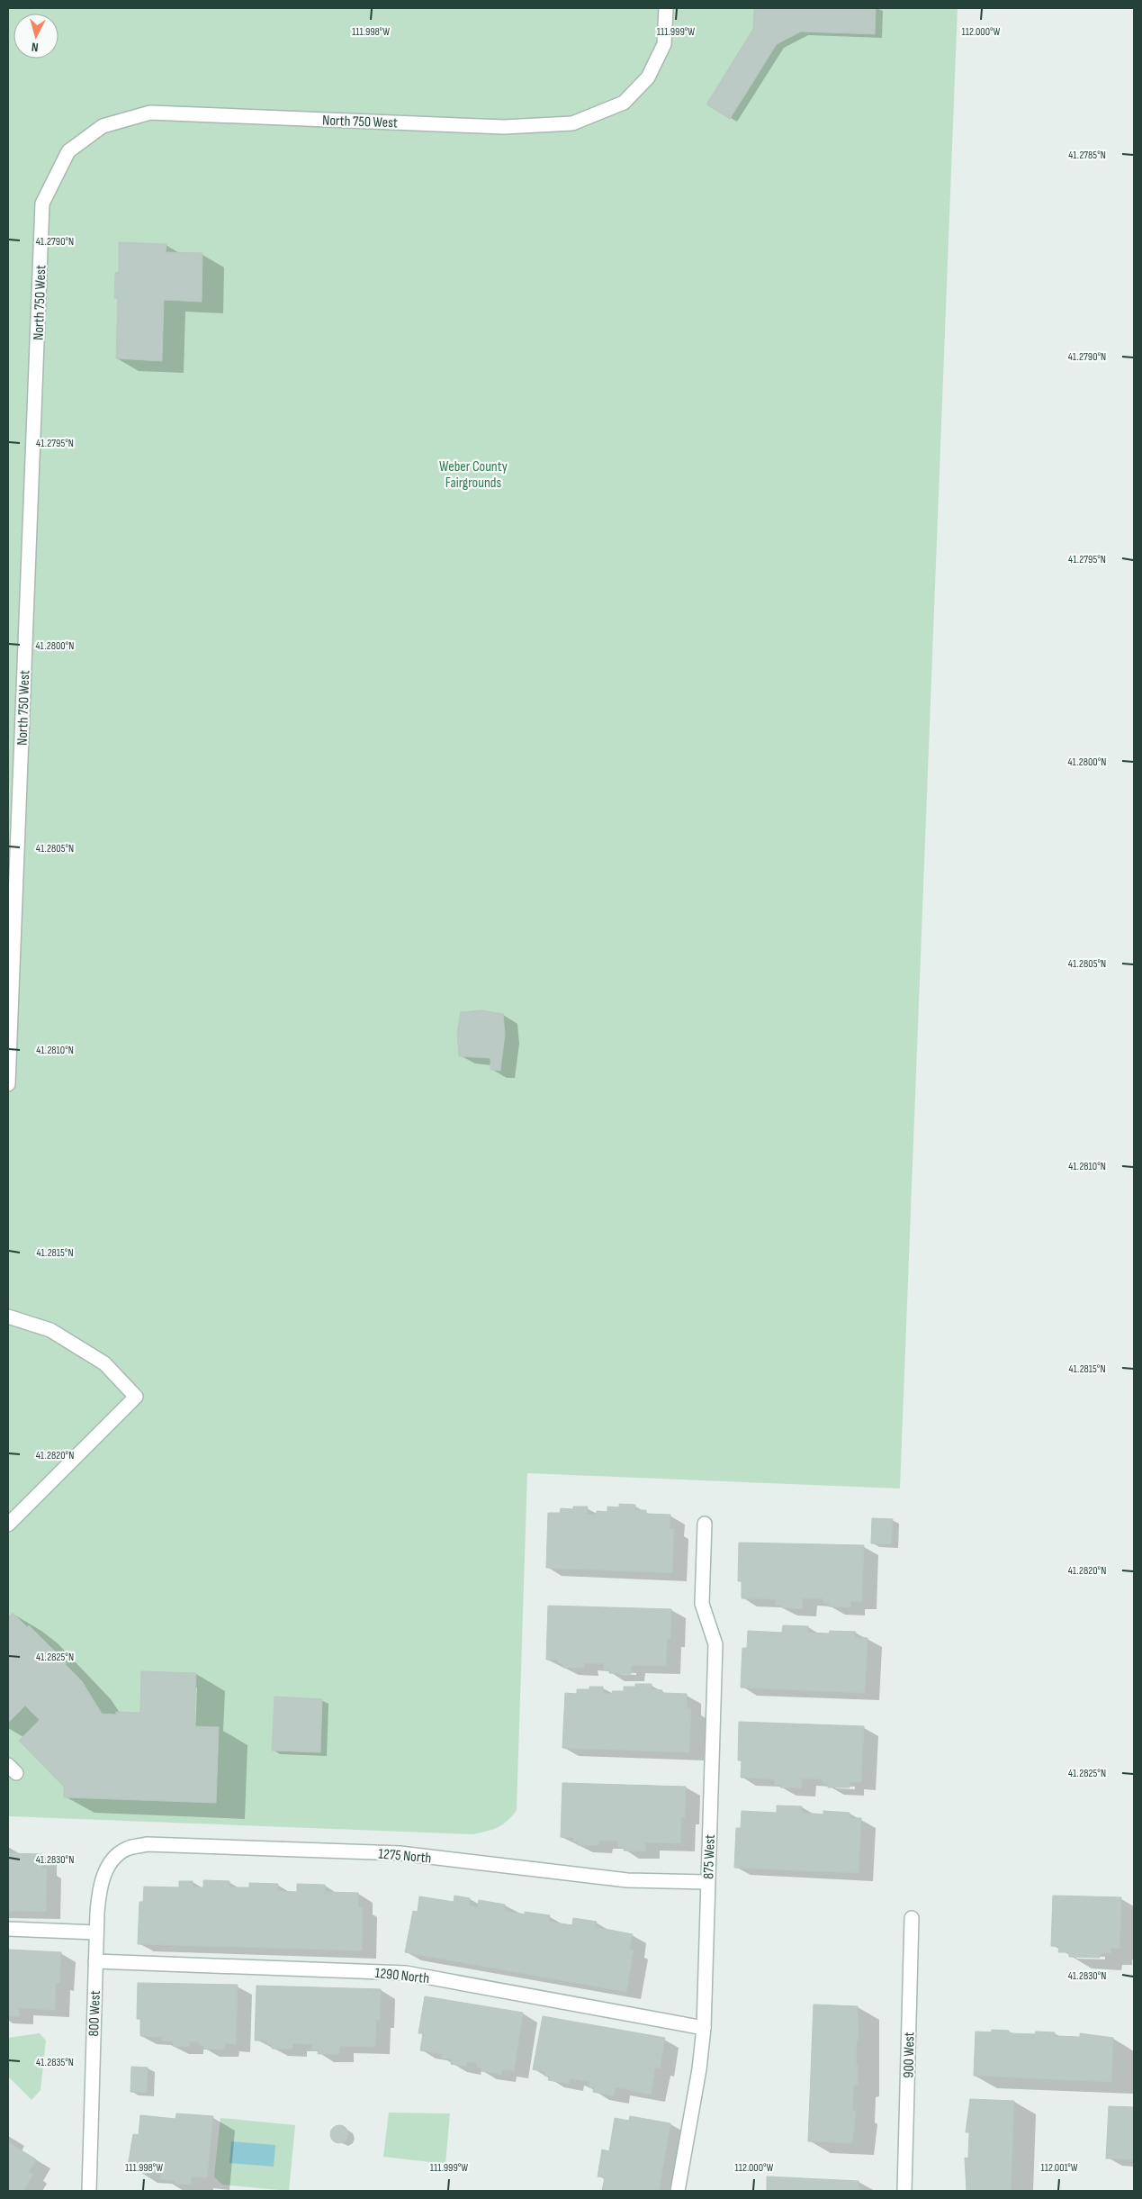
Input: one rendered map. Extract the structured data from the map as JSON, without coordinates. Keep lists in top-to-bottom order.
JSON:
{
  "streets": {
    "street": [
      "North 750 West",
      "1275 North",
      "875 West",
      "1290 North",
      "800 West",
      "900 West"
    ]
  },
  "crossings": [
    ["1275 North", "875 West"],
    ["1275 North", "800 West"],
    ["875 West", "1290 North"],
    ["1290 North", "800 West"]
  ],
  "parks": ["Weber County Fairgrounds"],
  "north": "bottom",
  "coordinates": [
    "111.998°W",
    "111.999°W",
    "112.000°W",
    "41.2785°N",
    "41.2790°N",
    "41.2795°N",
    "41.2800°N",
    "41.2805°N",
    "41.2810°N",
    "41.2815°N",
    "41.2820°N",
    "41.2825°N",
    "41.2830°N",
    "41.2835°N",
    "112.001°W"
  ]
}
